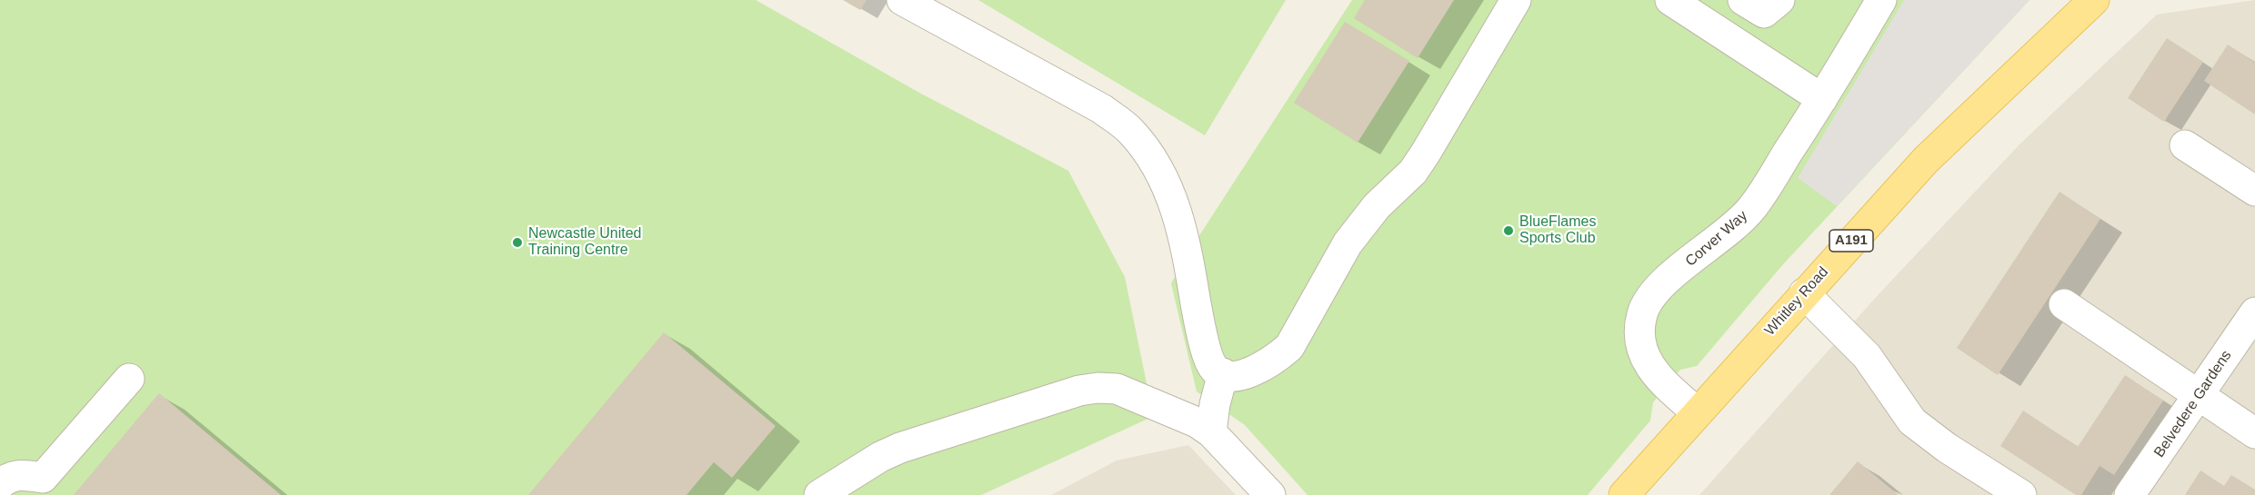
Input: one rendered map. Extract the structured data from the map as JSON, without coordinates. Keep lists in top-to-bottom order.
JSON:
{
  "streets": {
    "main road": ["A191", "Whitley Road"],
    "street": ["Corver Way", "Belvedere Gardens"]
  },
  "crossings": [
    ["Corver Way", "Whitley Road"]
  ],
  "places": ["BlueFlames Sports Club", "Newcastle United Training Centre"]
}
